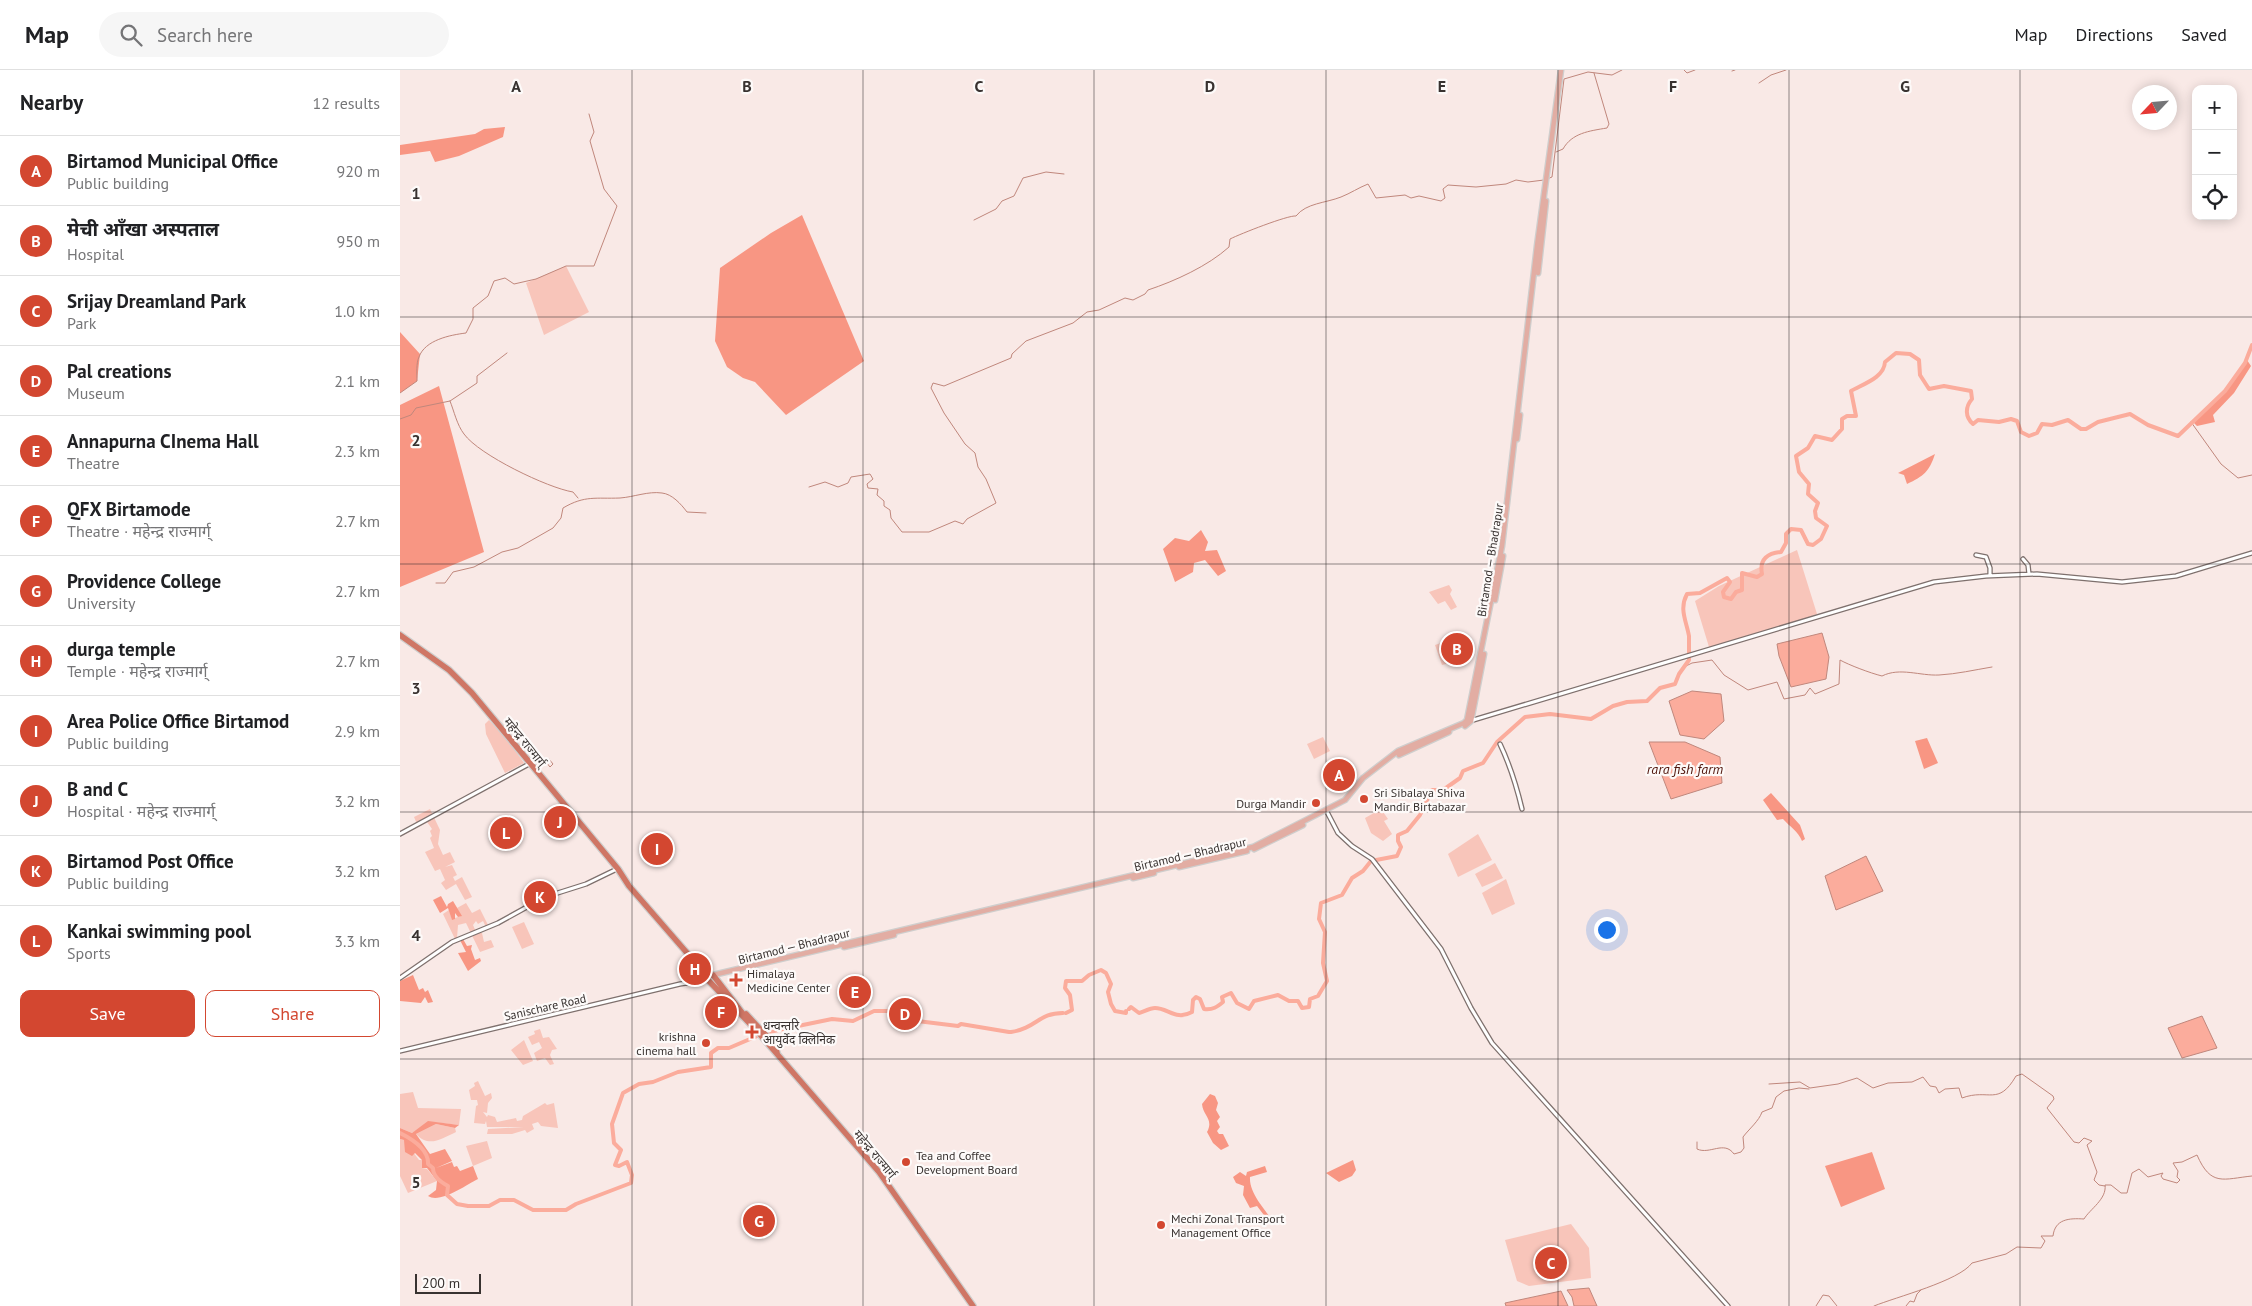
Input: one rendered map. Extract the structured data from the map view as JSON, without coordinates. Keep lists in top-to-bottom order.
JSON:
{
  "streets": {
    "highway": ["महेन्द्र राज्मार्ग्"],
    "main road": ["Birtamod — Bhadrapur"],
    "street": ["Sanischare Road"]
  },
  "crossings": [
    ["Birtamod — Bhadrapur", "महेन्द्र राज्मार्ग्"],
    ["Birtamod — Bhadrapur", "Sanischare Road"],
    ["महेन्द्र राज्मार्ग्", "Sanischare Road"]
  ],
  "water": ["rara fish farm"],
  "places": {
    "other": [
      "Sri Sibalaya Shiva Mandir Birtabazar",
      "Durga Mandir",
      "krishna cinema hall",
      "Tea and Coffee Development Board",
      "Mechi Zonal Transport Management Office"
    ],
    "health": ["Himalaya Medicine Center", "धन्वन्तरि आयुर्वेद क्लिनिक"]
  },
  "scale_bar": "200 m",
  "north": "bottom left",
  "page": {
    "header": "Map",
    "search": "Search here",
    "nav": ["Map", "Directions", "Saved"],
    "heading": ["Nearby", "12 results"],
    "map_buttons": ["+", "−"],
    "list": [
      {
        "mark": "A",
        "name": "Birtamod Municipal Office",
        "note": "Public building",
        "value": "920 m"
      },
      {
        "mark": "B",
        "name": "मेची आँखा अस्पताल",
        "note": "Hospital",
        "value": "950 m"
      },
      {
        "mark": "C",
        "name": "Srijay Dreamland Park",
        "note": "Park",
        "value": "1.0 km"
      },
      {
        "mark": "D",
        "name": "Pal creations",
        "note": "Museum",
        "value": "2.1 km"
      },
      {
        "mark": "E",
        "name": "Annapurna CInema Hall",
        "note": "Theatre",
        "value": "2.3 km"
      },
      {
        "mark": "F",
        "name": "QFX Birtamode",
        "note": "Theatre · महेन्द्र राज्मार्ग्",
        "value": "2.7 km"
      },
      {
        "mark": "G",
        "name": "Providence College",
        "note": "University",
        "value": "2.7 km"
      },
      {
        "mark": "H",
        "name": "durga temple",
        "note": "Temple · महेन्द्र राज्मार्ग्",
        "value": "2.7 km"
      },
      {
        "mark": "I",
        "name": "Area Police Office Birtamod",
        "note": "Public building",
        "value": "2.9 km"
      },
      {
        "mark": "J",
        "name": "B and C",
        "note": "Hospital · महेन्द्र राज्मार्ग्",
        "value": "3.2 km"
      },
      {
        "mark": "K",
        "name": "Birtamod Post Office",
        "note": "Public building",
        "value": "3.2 km"
      },
      {
        "mark": "L",
        "name": "Kankai swimming pool",
        "note": "Sports",
        "value": "3.3 km"
      }
    ],
    "pins": [
      "B",
      "A",
      "J",
      "L",
      "I",
      "K",
      "H",
      "E",
      "F",
      "D",
      "G",
      "C"
    ],
    "buttons": ["Save", "Share"],
    "scale": "200 m"
  },
  "grid": {
    "columns": [
      "A",
      "B",
      "C",
      "D",
      "E",
      "F",
      "G"
    ],
    "rows": [
      "1",
      "2",
      "3",
      "4",
      "5"
    ]
  }
}
